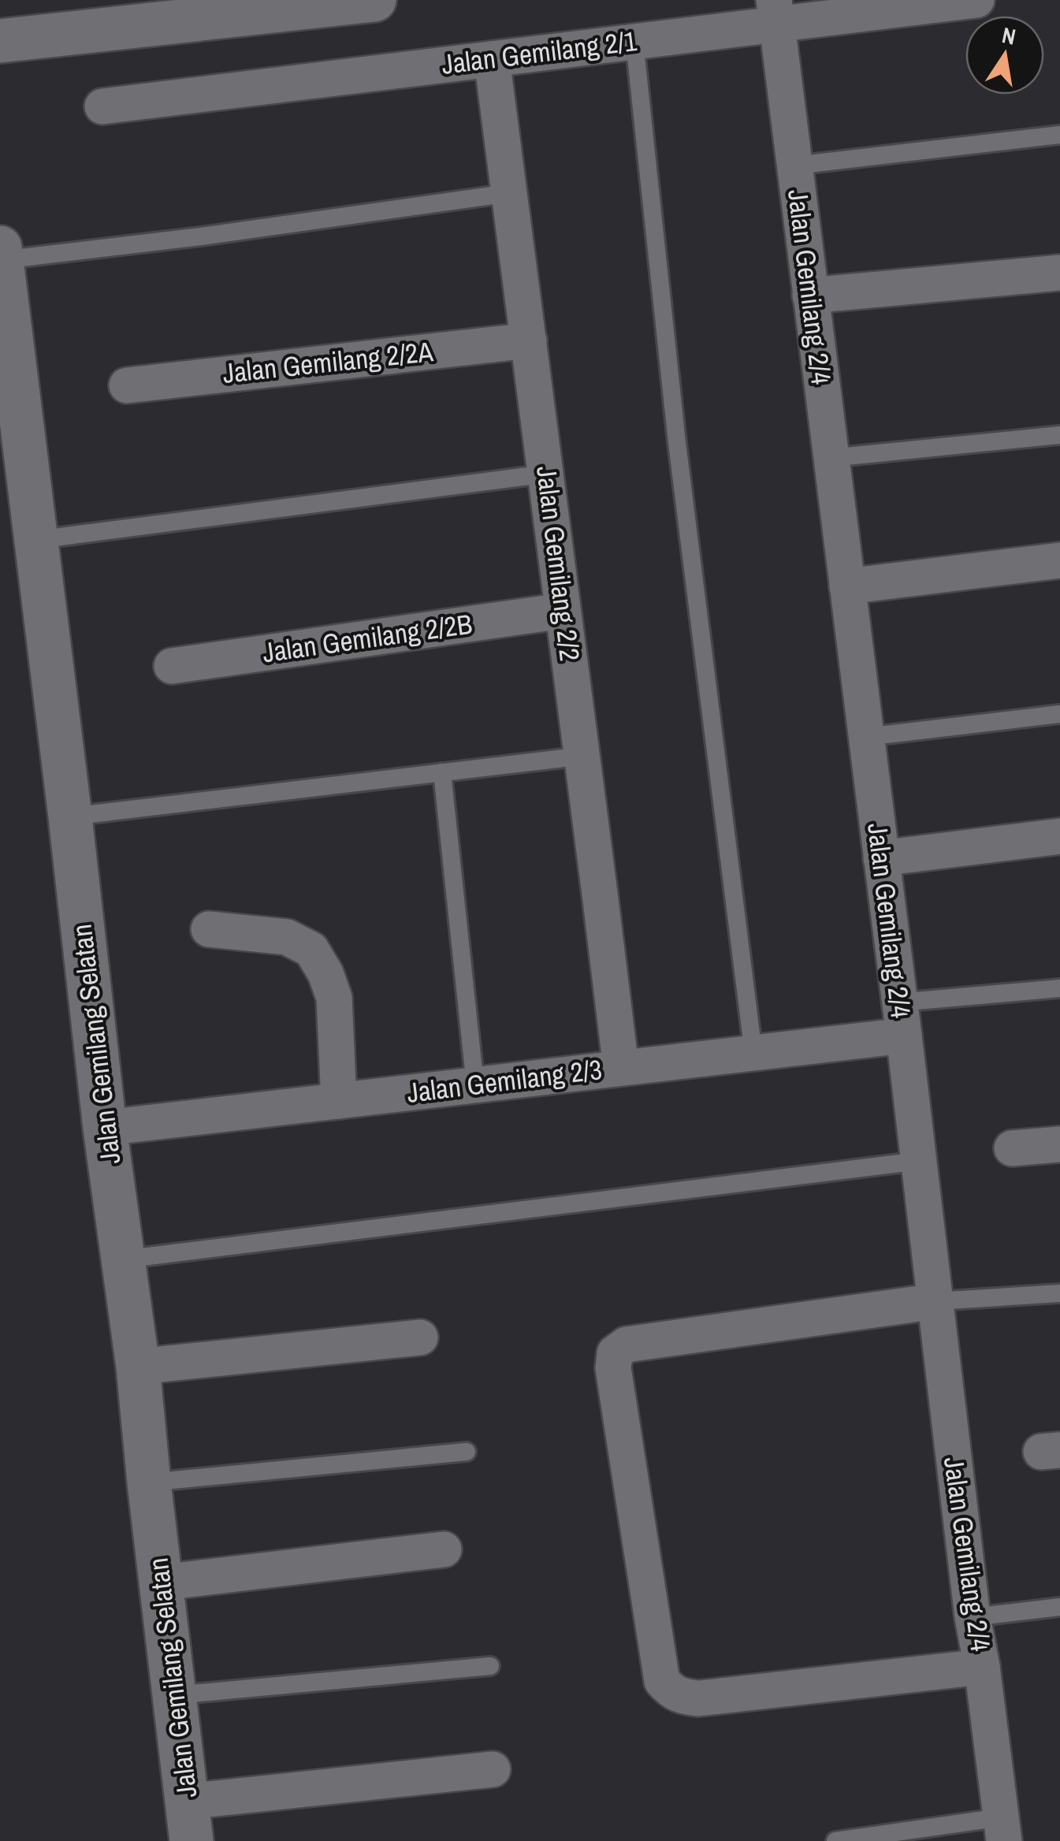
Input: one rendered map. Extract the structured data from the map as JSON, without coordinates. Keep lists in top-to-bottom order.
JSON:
{
  "streets": {
    "street": [
      "Jalan Gemilang 2/1",
      "Jalan Gemilang 2/4",
      "Jalan Gemilang 2/2A",
      "Jalan Gemilang 2/2",
      "Jalan Gemilang 2/2B",
      "Jalan Gemilang Selatan",
      "Jalan Gemilang 2/3"
    ]
  },
  "crossings": [
    ["Jalan Gemilang 2/1", "Jalan Gemilang 2/4"],
    ["Jalan Gemilang 2/1", "Jalan Gemilang 2/2"],
    ["Jalan Gemilang 2/4", "Jalan Gemilang 2/3"],
    ["Jalan Gemilang 2/2A", "Jalan Gemilang 2/2"],
    ["Jalan Gemilang 2/2", "Jalan Gemilang 2/2B"],
    ["Jalan Gemilang 2/2", "Jalan Gemilang 2/3"],
    ["Jalan Gemilang Selatan", "Jalan Gemilang 2/3"]
  ],
  "north": "top"
}
